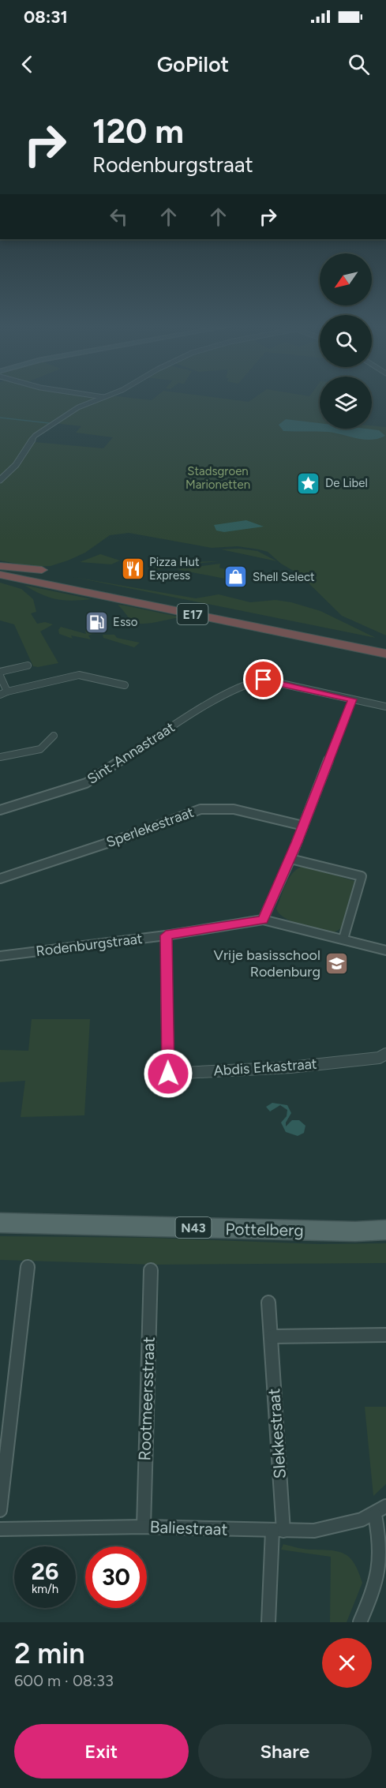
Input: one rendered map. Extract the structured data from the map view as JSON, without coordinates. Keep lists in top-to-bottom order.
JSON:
{
  "streets": {
    "highway": ["E17"],
    "main road": ["N43", "Pottelberg"],
    "street": [
      "Sint-Annastraat",
      "Sperlekestraat",
      "Rodenburgstraat",
      "Abdis Erkastraat",
      "Rootmeersstraat",
      "Slekkestraat",
      "Baliestraat"
    ]
  },
  "crossings": [
    ["Rodenburgstraat", "Abdis Erkastraat"],
    ["Rootmeersstraat", "Baliestraat"],
    ["Slekkestraat", "Baliestraat"]
  ],
  "parks": ["Stadsgroen Marionetten"],
  "places": {
    "place": ["De Libel"],
    "restaurant": ["Pizza Hut Express"],
    "shop": ["Shell Select"],
    "fuel station": ["Esso"],
    "school or university": ["Vrije basisschool Rodenburg"]
  },
  "north": "bottom left",
  "page": {
    "status": "08:31",
    "header": "GoPilot",
    "turn": ["120 m", "Rodenburgstraat"],
    "speed": "26 km/h",
    "limit": "30",
    "heading": ["2 min", "600 m · 08:33"],
    "buttons": ["Exit", "Share"]
  }
}
